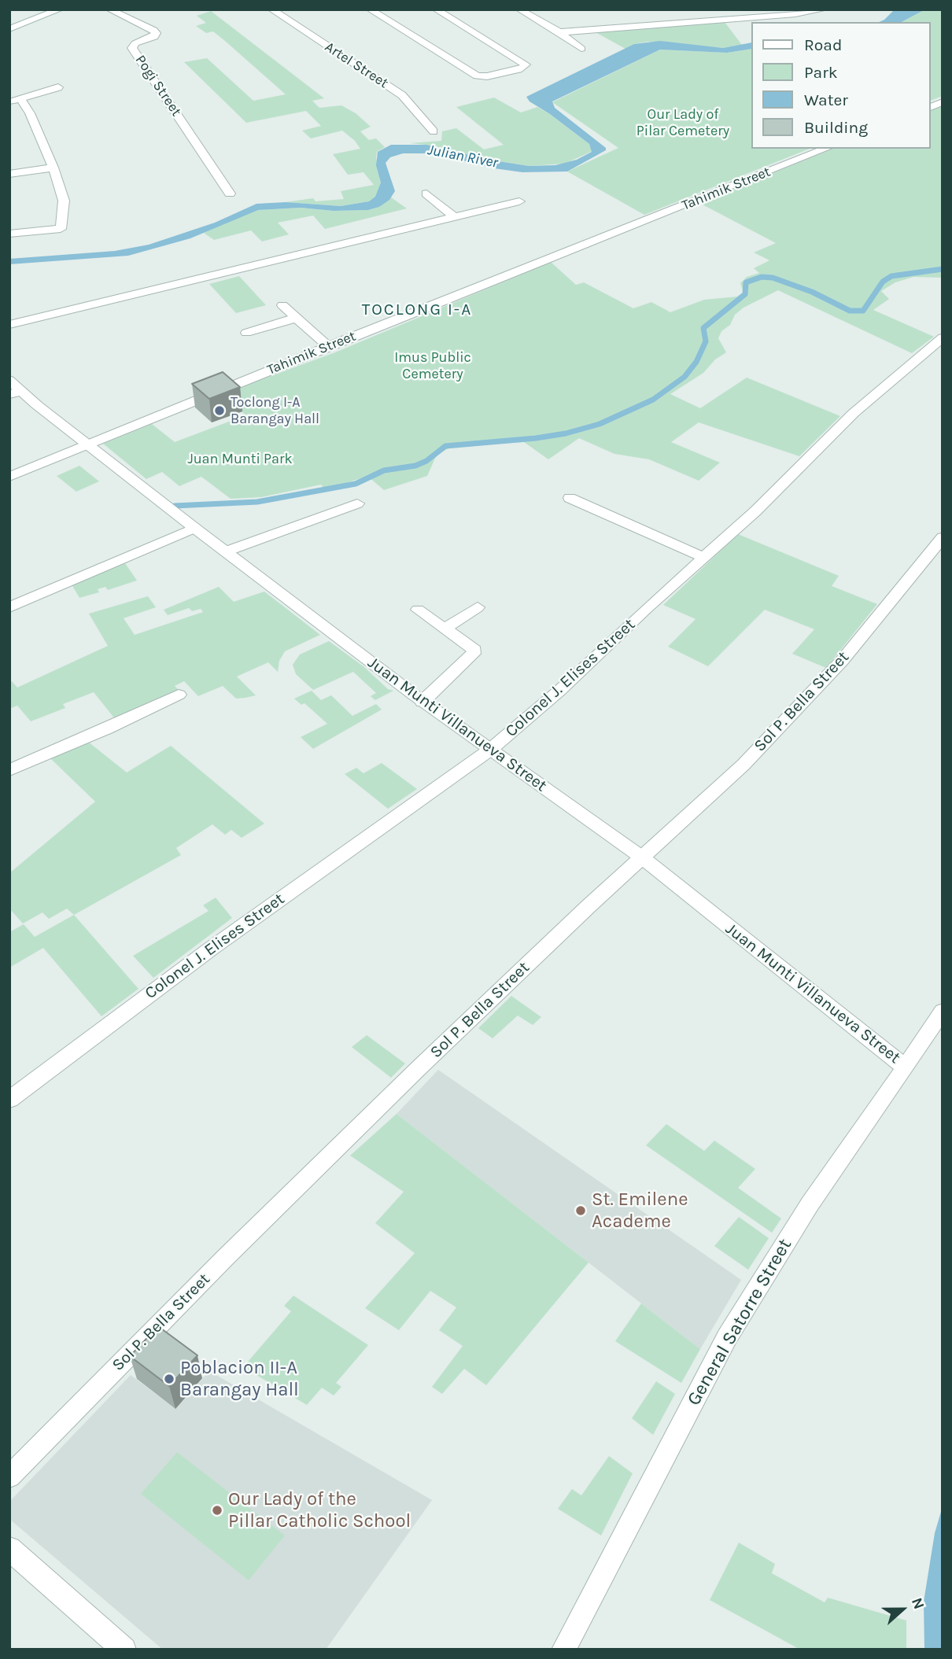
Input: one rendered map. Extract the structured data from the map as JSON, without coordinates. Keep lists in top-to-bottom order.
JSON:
{
  "streets": {
    "street": [
      "Artel Street",
      "Pogi Street",
      "Tahimik Street",
      "Colonel J. Elises Street",
      "Sol P. Bella Street",
      "Juan Munti Villanueva Street",
      "General Satorre Street"
    ]
  },
  "crossings": [
    ["Tahimik Street", "Juan Munti Villanueva Street"],
    ["Colonel J. Elises Street", "Juan Munti Villanueva Street"],
    ["Sol P. Bella Street", "Juan Munti Villanueva Street"],
    ["Juan Munti Villanueva Street", "General Satorre Street"]
  ],
  "districts": ["TOCLONG I-A"],
  "water": ["Julian River"],
  "parks": ["Our Lady of Pilar Cemetery", "Imus Public Cemetery", "Juan Munti Park"],
  "places": [
    "Toclong I-A Barangay Hall",
    "St. Emilene Academe",
    "Poblacion II-A Barangay Hall",
    "Our Lady of the Pillar Catholic School"
  ],
  "legend": [
    "Road",
    "Park",
    "Water",
    "Building"
  ],
  "north": "right"
}
